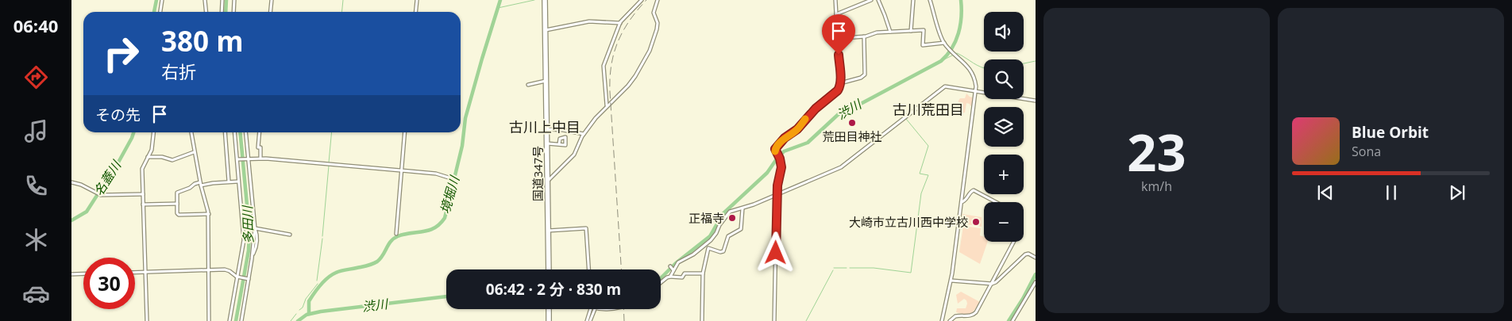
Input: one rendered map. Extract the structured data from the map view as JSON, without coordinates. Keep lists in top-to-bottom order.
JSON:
{
  "streets": {
    "highway": ["国道347号"]
  },
  "districts": ["古川荒田目", "古川上中目"],
  "water": [
    "渋川",
    "名蓋川",
    "境堀川",
    "多田川"
  ],
  "places": ["荒田目神社", "正福寺", "大崎市立古川西中学校"],
  "page": {
    "tabs": "06:40",
    "tile": ["23", "km/h"],
    "map_buttons": ["+", "−"],
    "turn": ["380 m", "右折"],
    "then": "その先",
    "song": ["Blue Orbit", "Sona"],
    "limit": "30",
    "trip": "06:42 · 2 分 · 830 m"
  }
}
